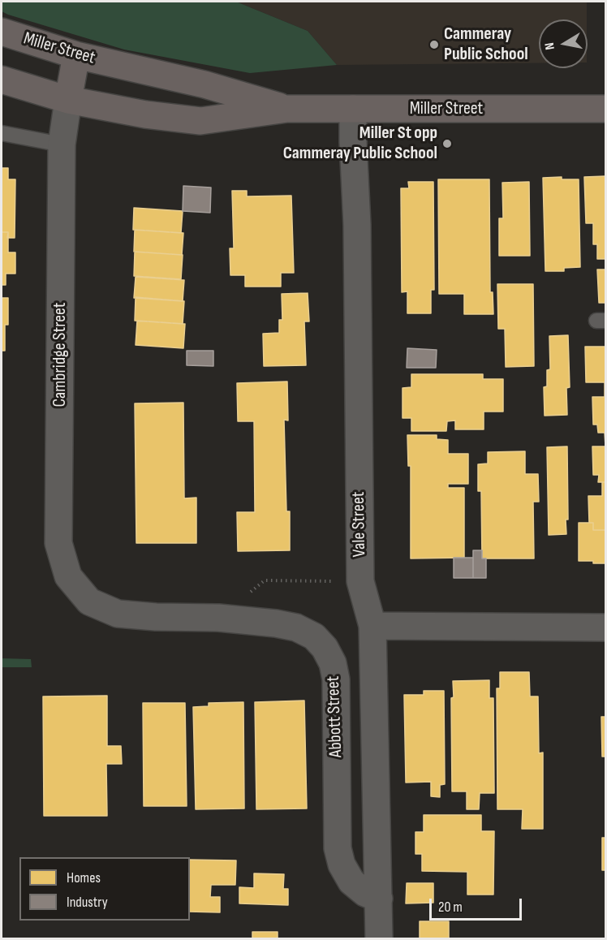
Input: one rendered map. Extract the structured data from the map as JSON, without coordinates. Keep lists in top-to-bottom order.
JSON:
{
  "streets": {
    "main road": ["Miller Street"],
    "street": ["Cambridge Street", "Vale Street", "Abbott Street"]
  },
  "crossings": [
    ["Miller Street", "Cambridge Street"],
    ["Miller Street", "Vale Street"],
    ["Cambridge Street", "Abbott Street"],
    ["Vale Street", "Abbott Street"]
  ],
  "places": ["Cammeray Public School", "Miller St opp Cammeray Public School"],
  "legend": ["Homes", "Industry"],
  "scale_bar": "20 m",
  "north": "left"
}
